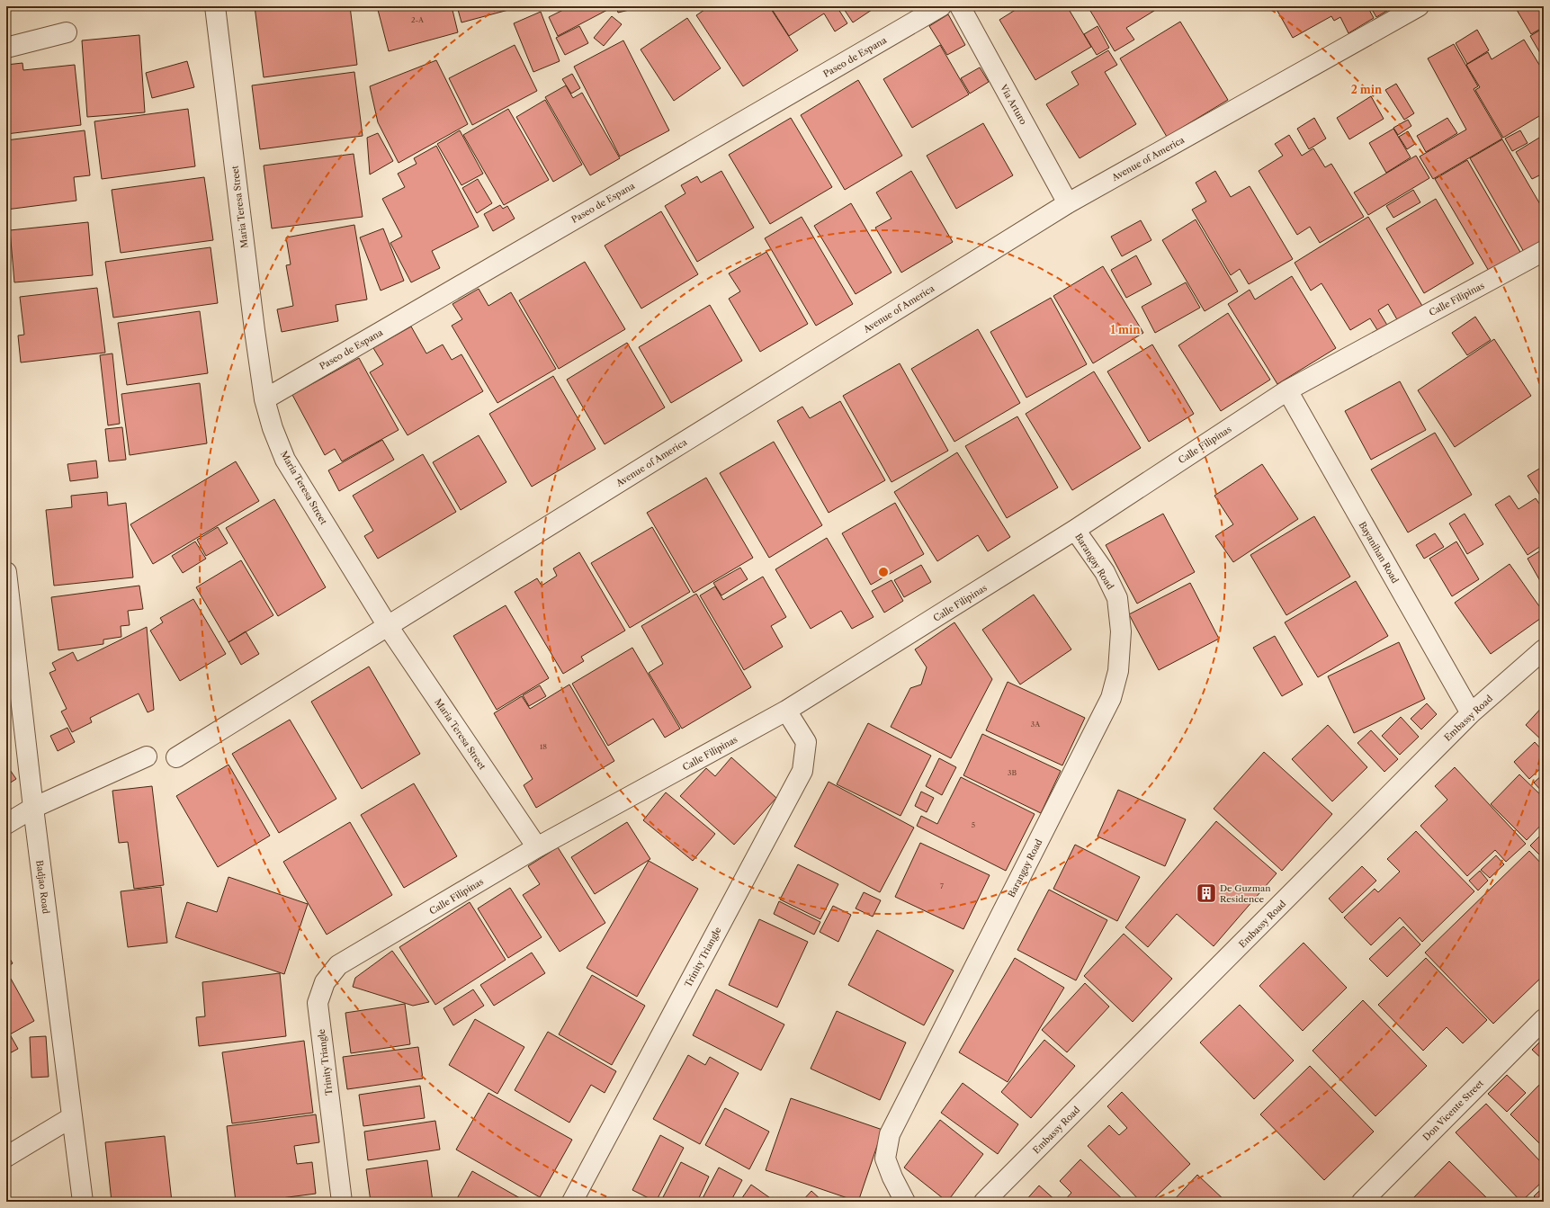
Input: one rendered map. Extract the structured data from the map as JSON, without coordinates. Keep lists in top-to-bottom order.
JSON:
{
  "streets": {
    "street": [
      "Paseo de Espana",
      "Via Arturo",
      "Avenue of America",
      "Maria Teresa Street",
      "Calle Filipinas",
      "Bayanihan Road",
      "Barangay Road",
      "Embassy Road",
      "Badjao Road",
      "Trinity Triangle",
      "Don Vicente Street"
    ]
  },
  "crossings": [
    ["Paseo de Espana", "Maria Teresa Street"],
    ["Via Arturo", "Avenue of America"],
    ["Avenue of America", "Maria Teresa Street"],
    ["Maria Teresa Street", "Calle Filipinas"],
    ["Calle Filipinas", "Bayanihan Road"],
    ["Calle Filipinas", "Barangay Road"],
    ["Calle Filipinas", "Trinity Triangle"],
    ["Bayanihan Road", "Embassy Road"]
  ],
  "places": {
    "building": ["De Guzman Residence"]
  },
  "house_numbers": [
    "2-A",
    "3A",
    "18",
    "3B",
    "5",
    "7"
  ],
  "rings": ["2 min", "1 min"]
}
